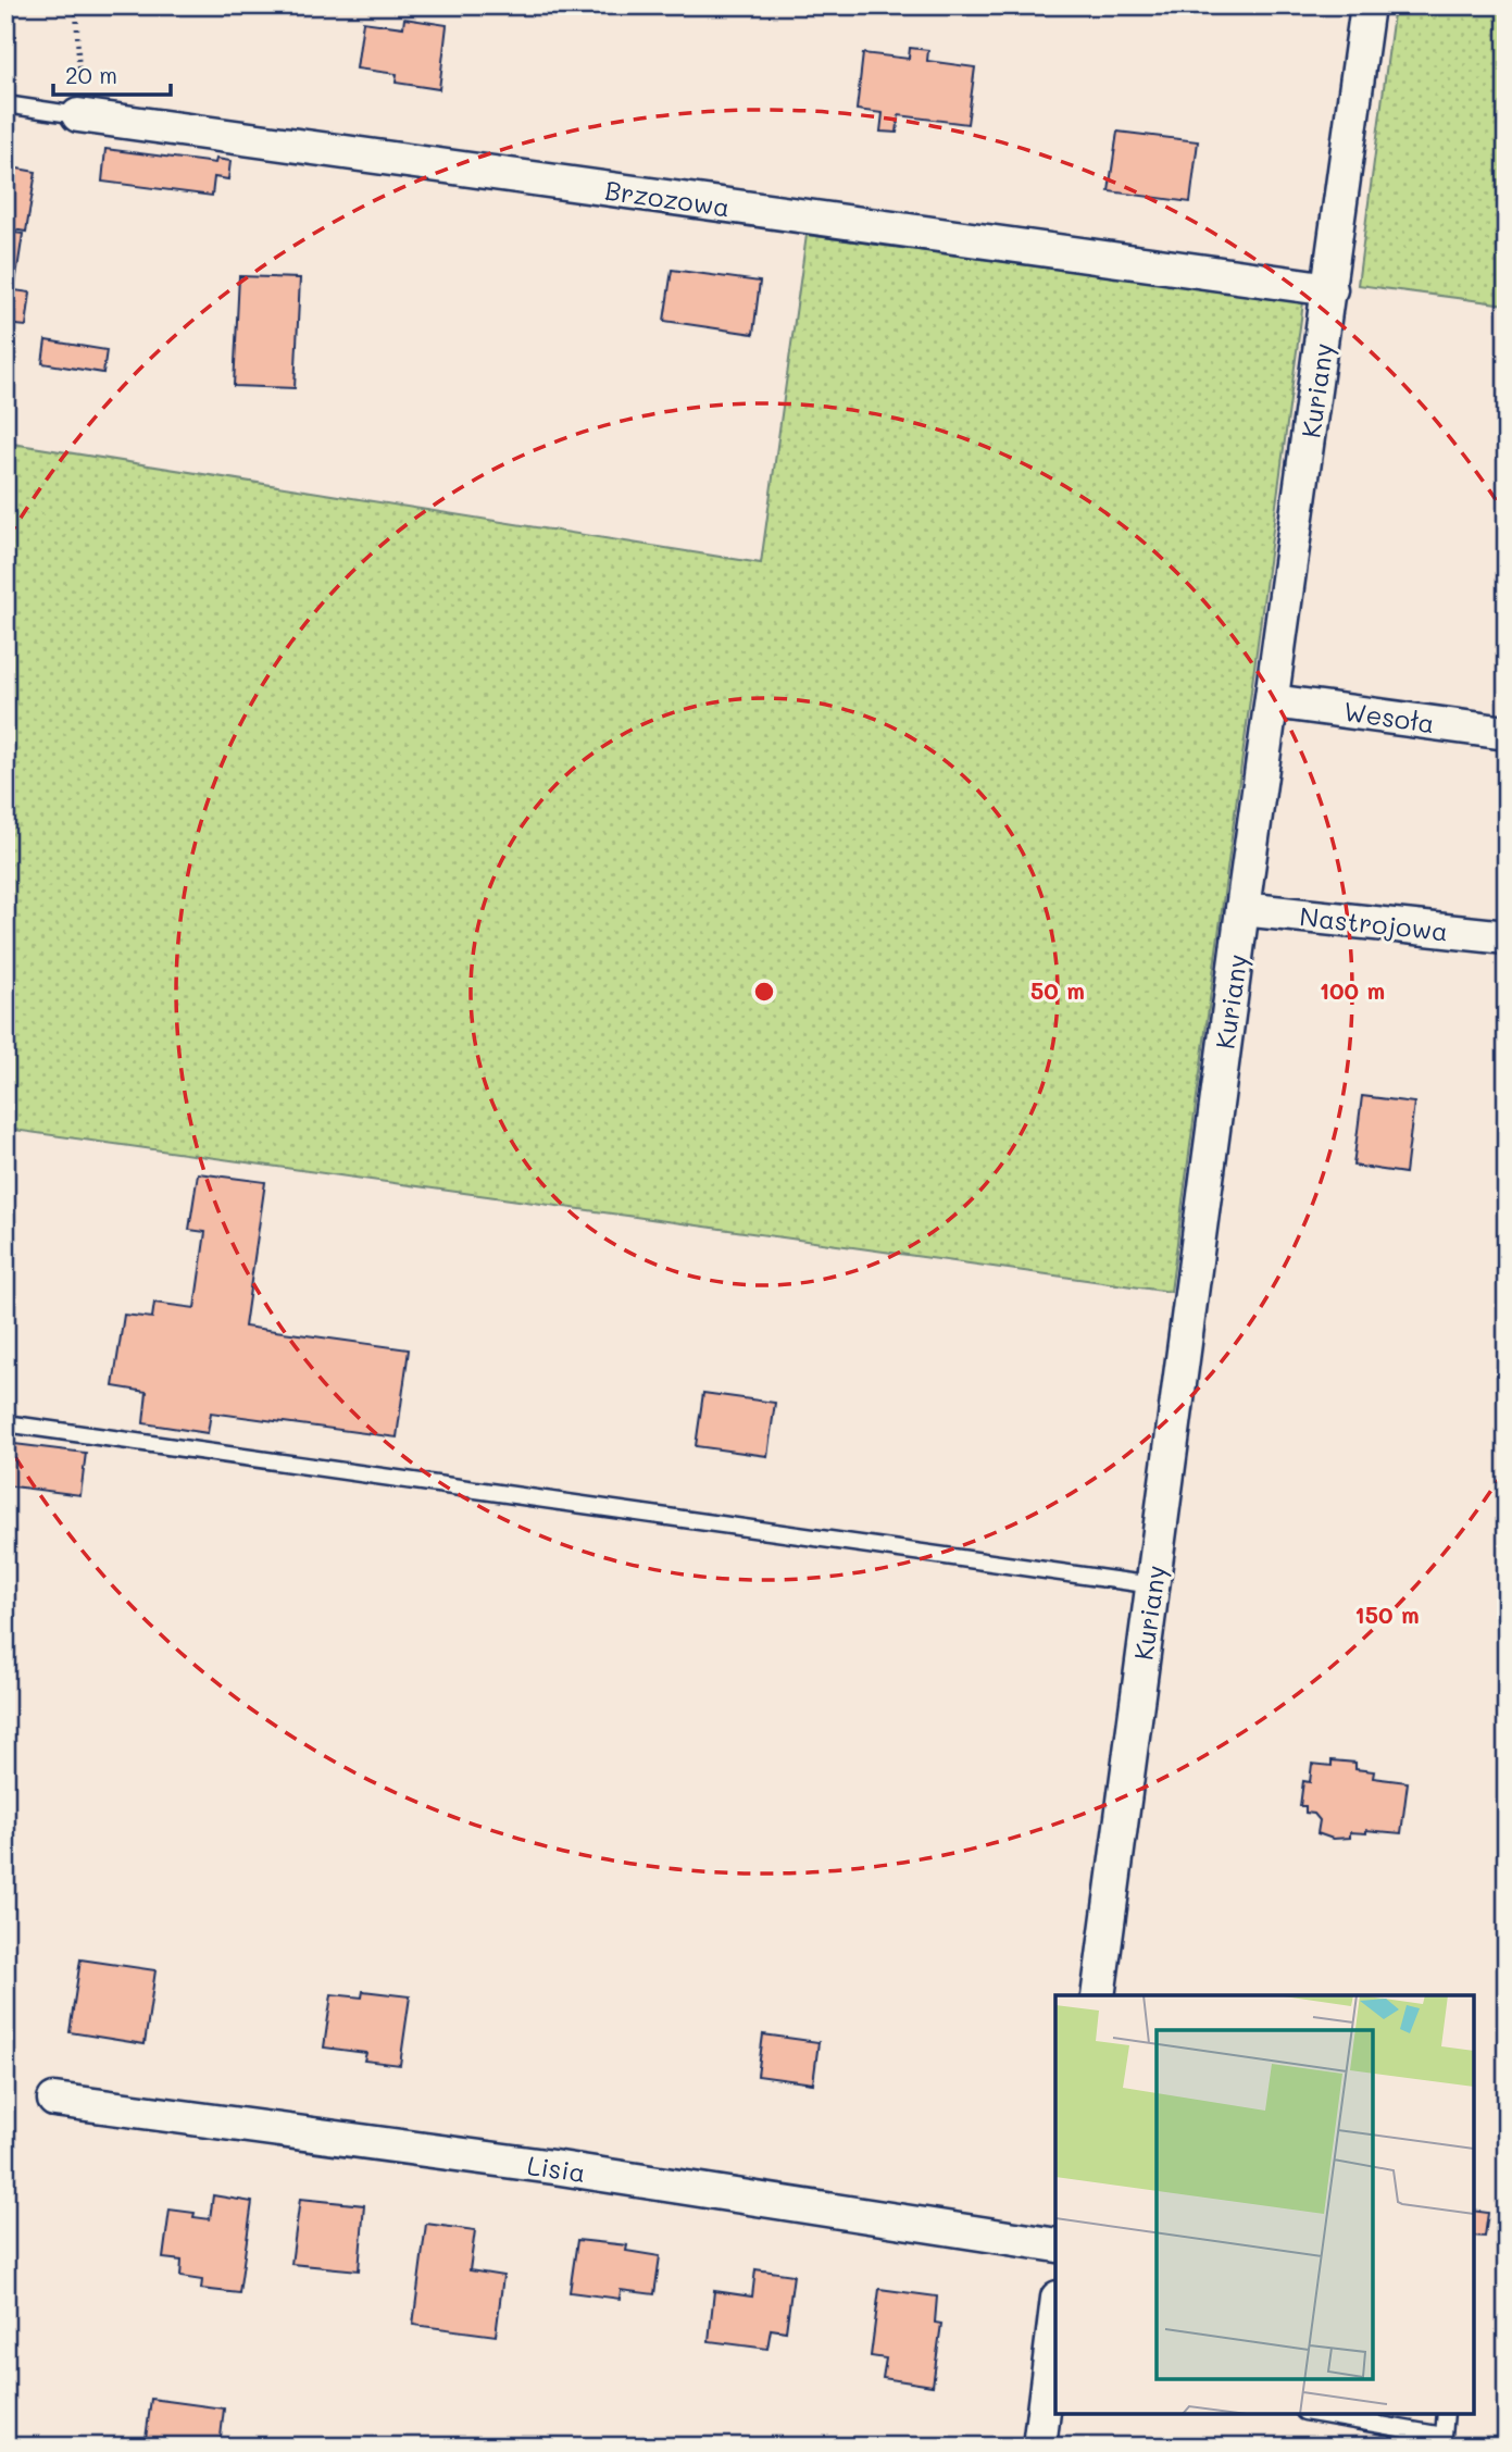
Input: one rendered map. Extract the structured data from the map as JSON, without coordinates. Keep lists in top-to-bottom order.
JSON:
{
  "streets": {
    "street": [
      "Brzozowa",
      "Kuriany",
      "Wesoła",
      "Nastrojowa",
      "Lisia"
    ]
  },
  "crossings": [
    ["Brzozowa", "Kuriany"],
    ["Kuriany", "Wesoła"],
    ["Kuriany", "Nastrojowa"]
  ],
  "scale_bar": "20 m",
  "rings": ["50 m", "100 m", "150 m"]
}
